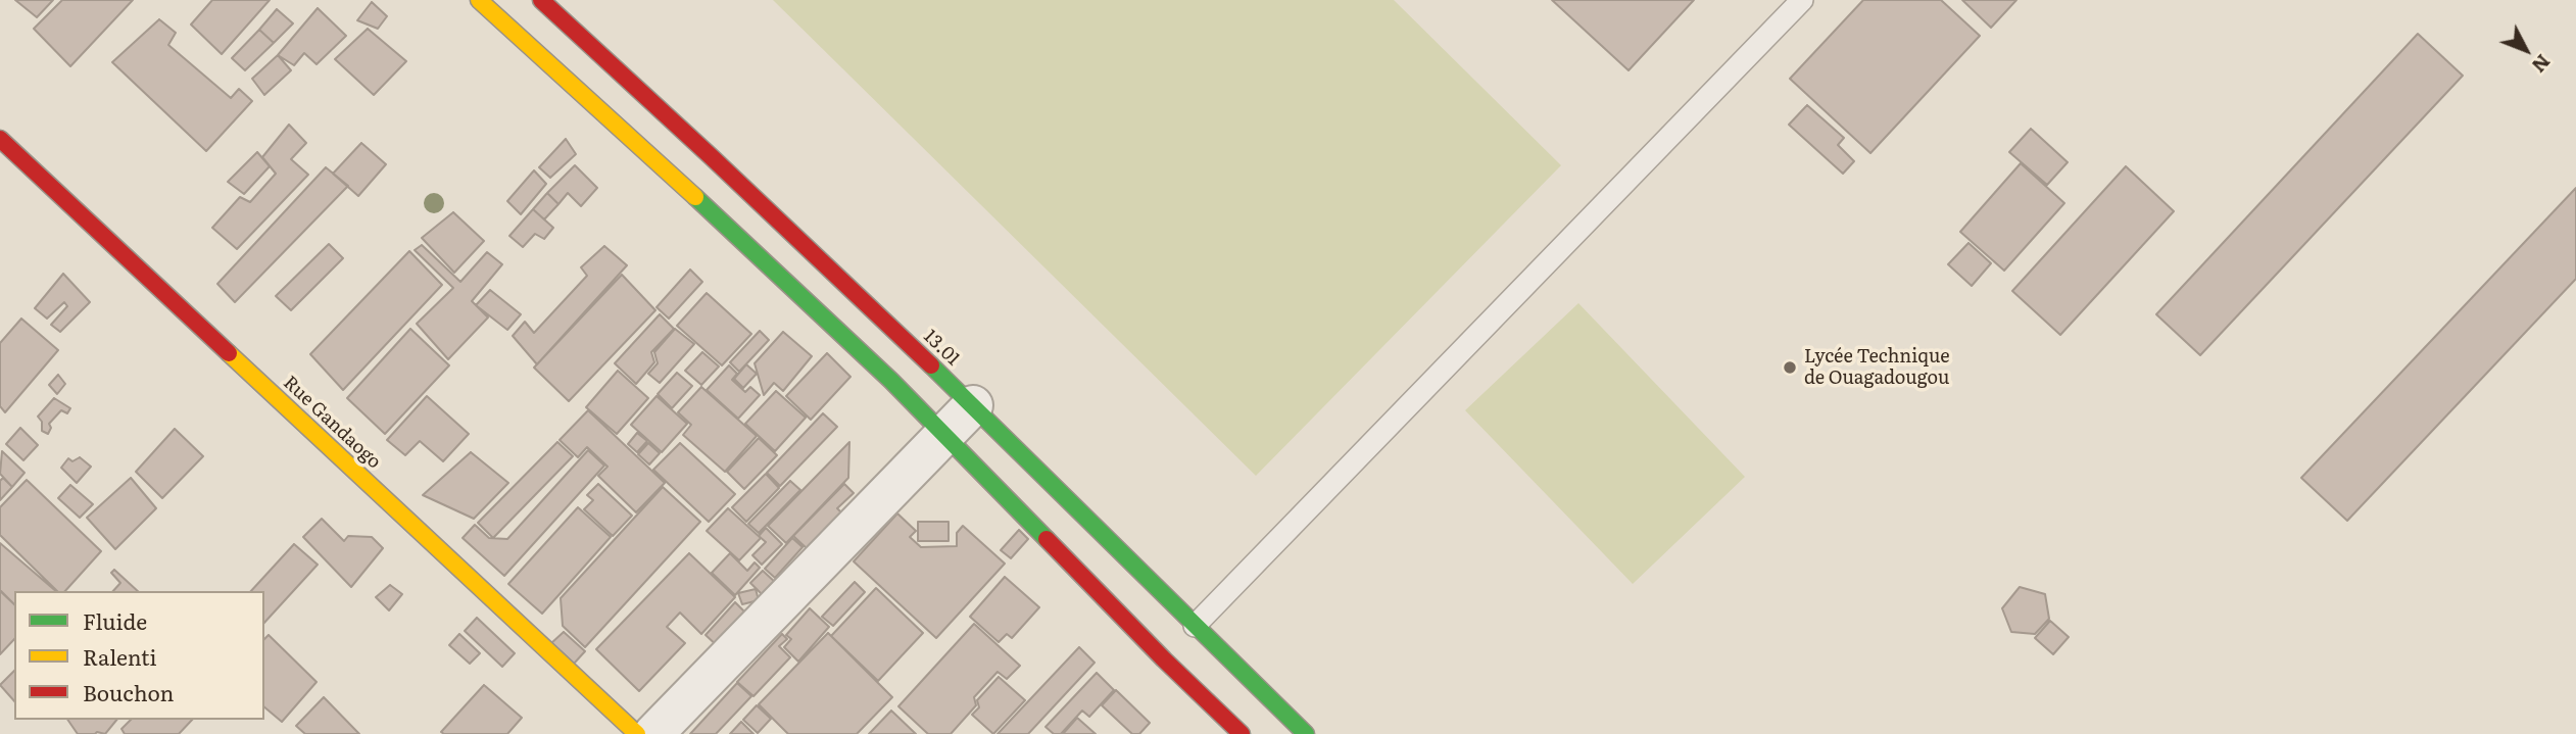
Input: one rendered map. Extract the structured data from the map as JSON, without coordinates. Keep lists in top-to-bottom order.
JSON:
{
  "streets": {
    "street": ["13.01", "Rue Gandaogo"]
  },
  "places": ["Lycée Technique de Ouagadougou"],
  "legend": ["Fluide", "Ralenti", "Bouchon"],
  "north": "bottom right"
}
